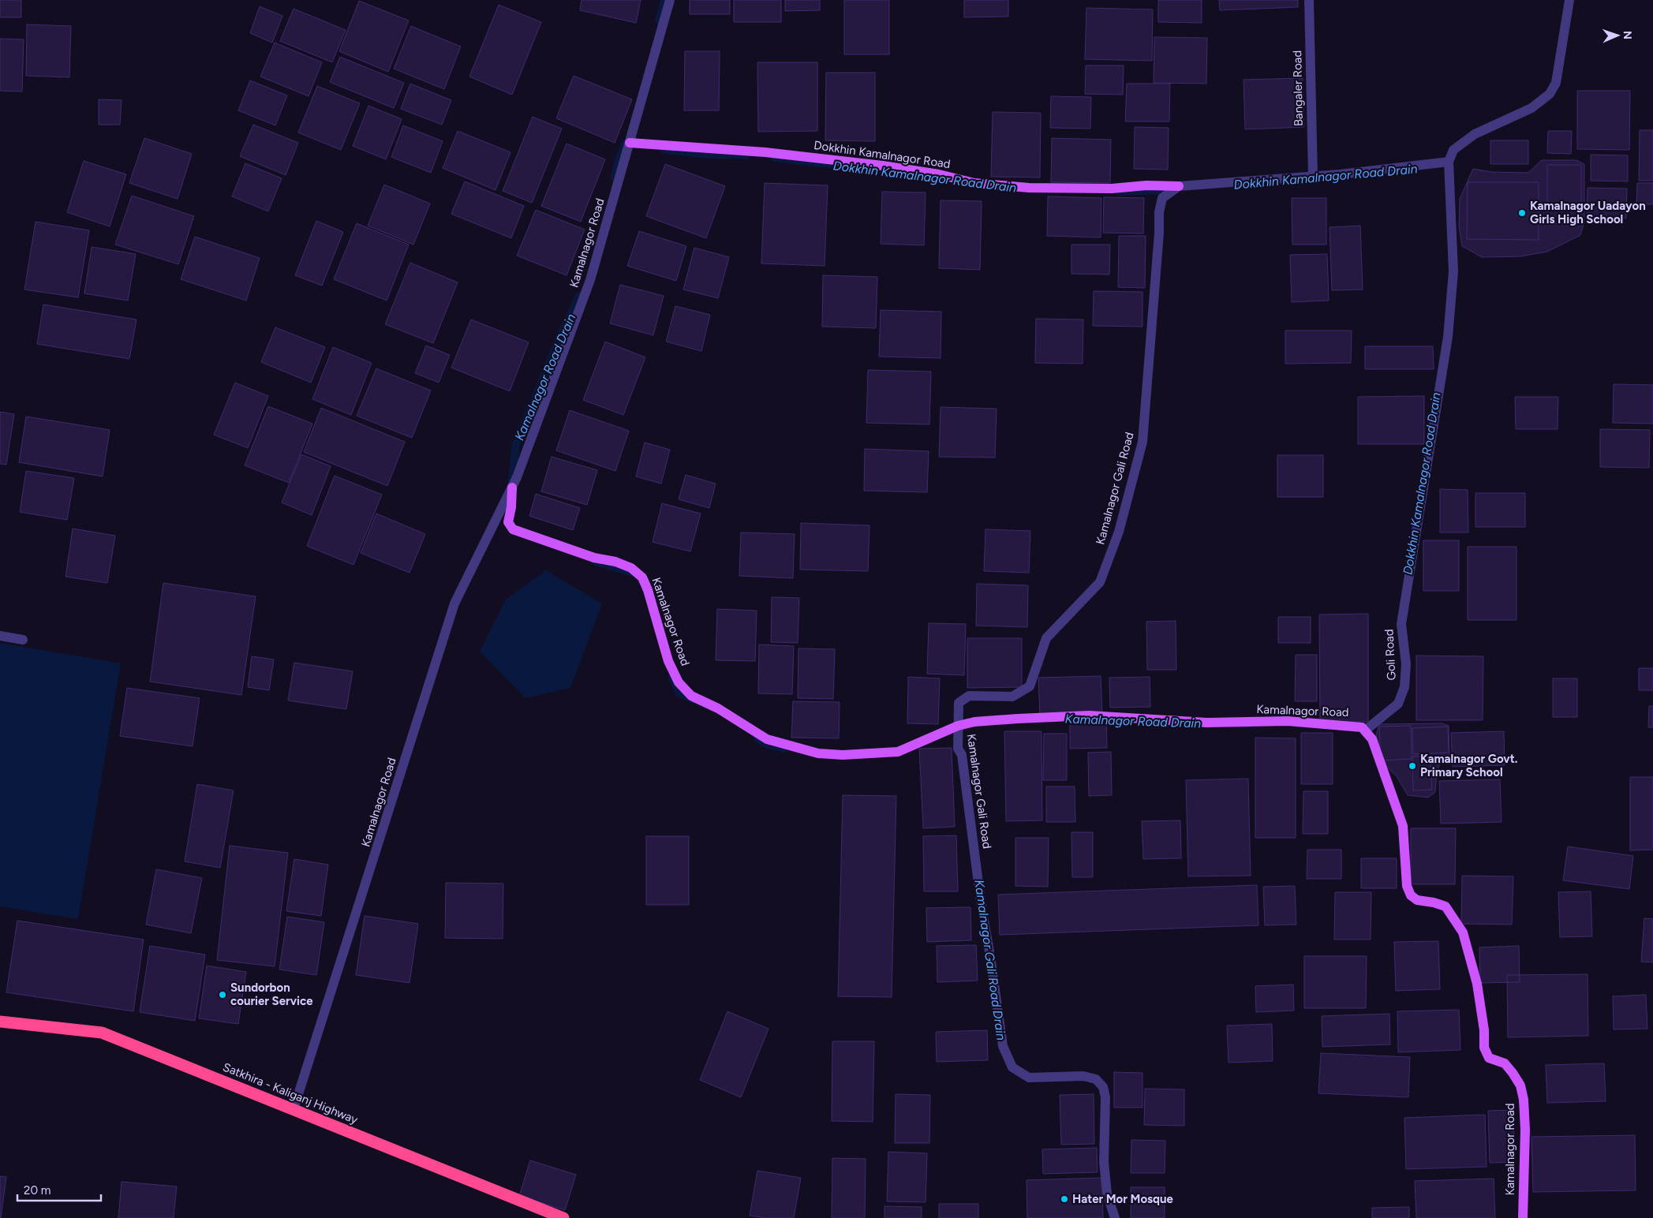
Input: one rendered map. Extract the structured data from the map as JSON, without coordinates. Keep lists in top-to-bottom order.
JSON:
{
  "streets": {
    "highway": ["Satkhira - Kaliganj Highway"],
    "main road": ["Dokkhin Kamalnagor Road", "Kamalnagor Road"],
    "street": ["Bangaler Road", "Kamalnagor Gali Road", "Goli Road"]
  },
  "crossings": [
    ["Dokkhin Kamalnagor Road", "Kamalnagor Road"],
    ["Dokkhin Kamalnagor Road", "Kamalnagor Gali Road"],
    ["Kamalnagor Road", "Kamalnagor Gali Road"],
    ["Kamalnagor Road", "Goli Road"],
    ["Kamalnagor Road", "Satkhira - Kaliganj Highway"]
  ],
  "water": ["Dokkhin Kamalnagor Road Drain", "Kamalnagor Road Drain", "Kamalnagor Gali Road Drain"],
  "places": [
    "Kamalnagor Uadayon Girls High School",
    "Kamalnagor Govt. Primary School",
    "Sundorbon courier Service",
    "Hater Mor Mosque"
  ],
  "scale_bar": "20 m",
  "north": "right"
}
